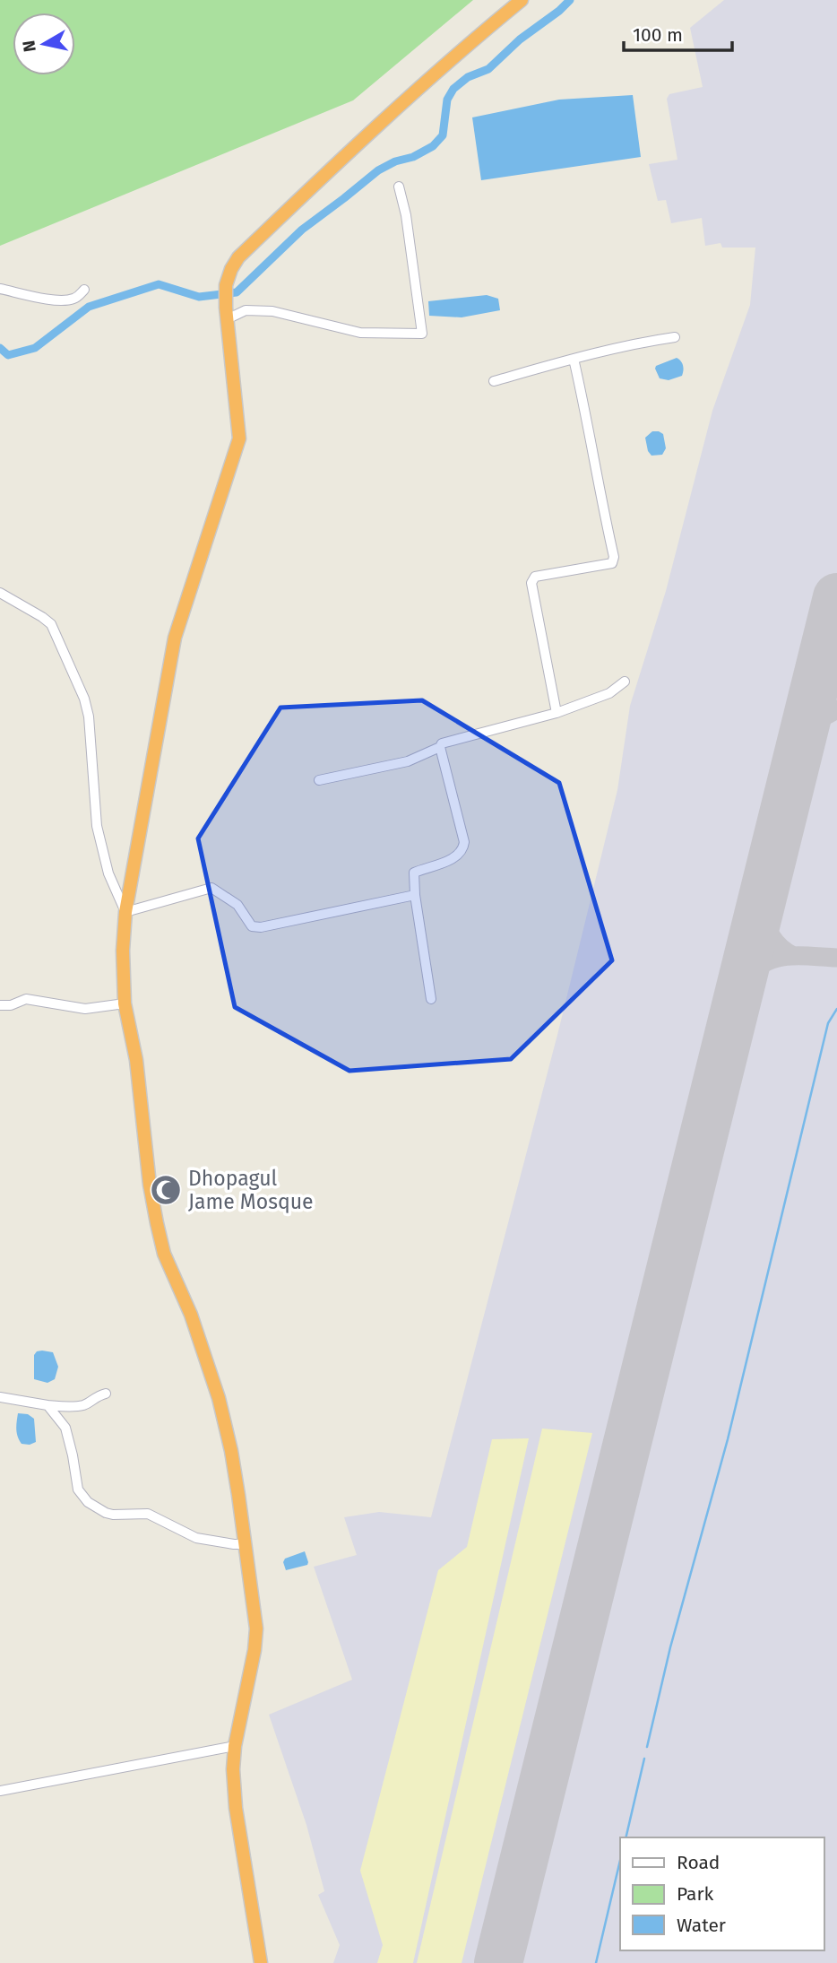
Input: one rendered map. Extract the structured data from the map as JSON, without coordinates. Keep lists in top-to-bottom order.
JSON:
{
  "places": {
    "mosque": ["Dhopagul Jame Mosque"]
  },
  "legend": ["Road", "Park", "Water"],
  "scale_bar": "100 m",
  "north": "left"
}
